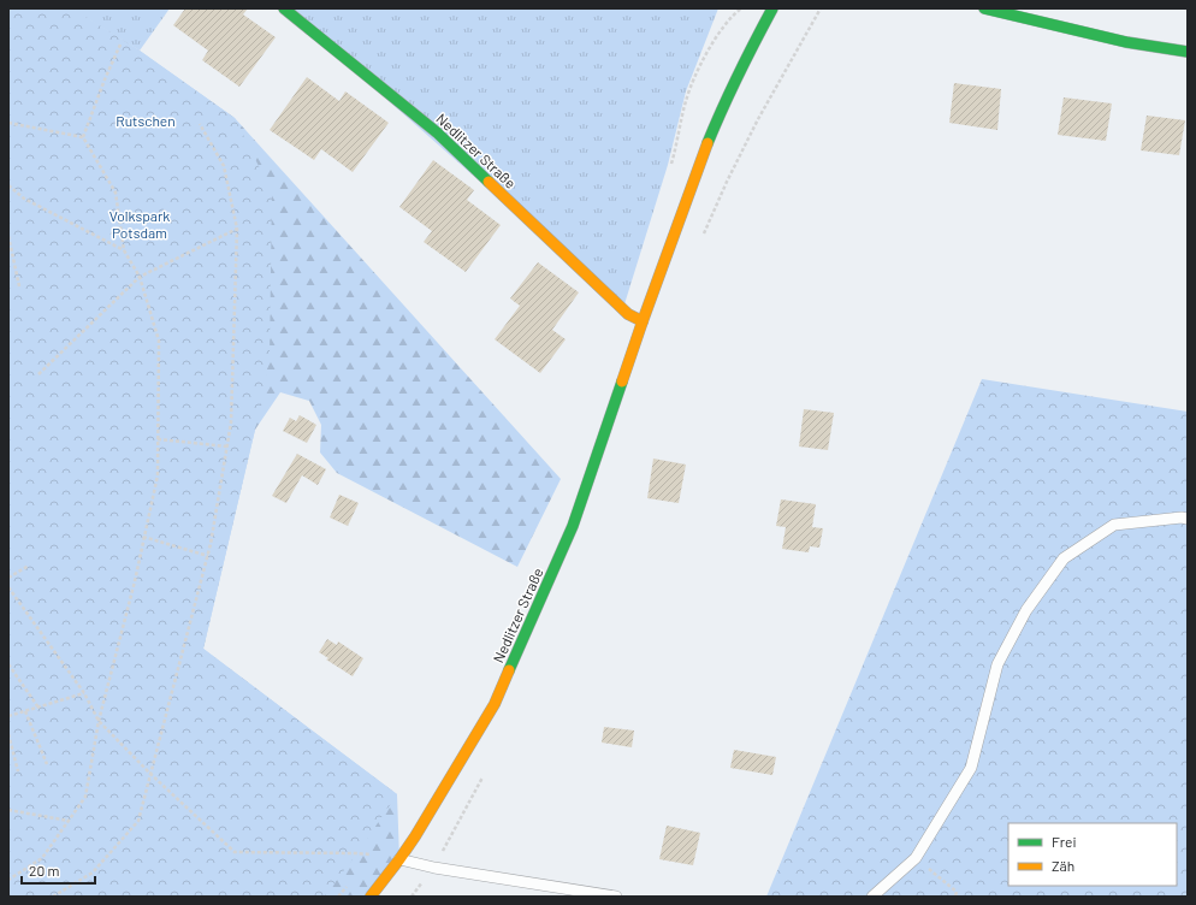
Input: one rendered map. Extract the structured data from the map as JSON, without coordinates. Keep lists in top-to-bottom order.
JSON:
{
  "streets": {
    "main road": ["Nedlitzer Straße"]
  },
  "parks": ["Rutschen", "Volkspark Potsdam"],
  "legend": ["Frei", "Zäh"],
  "scale_bar": "20 m"
}
